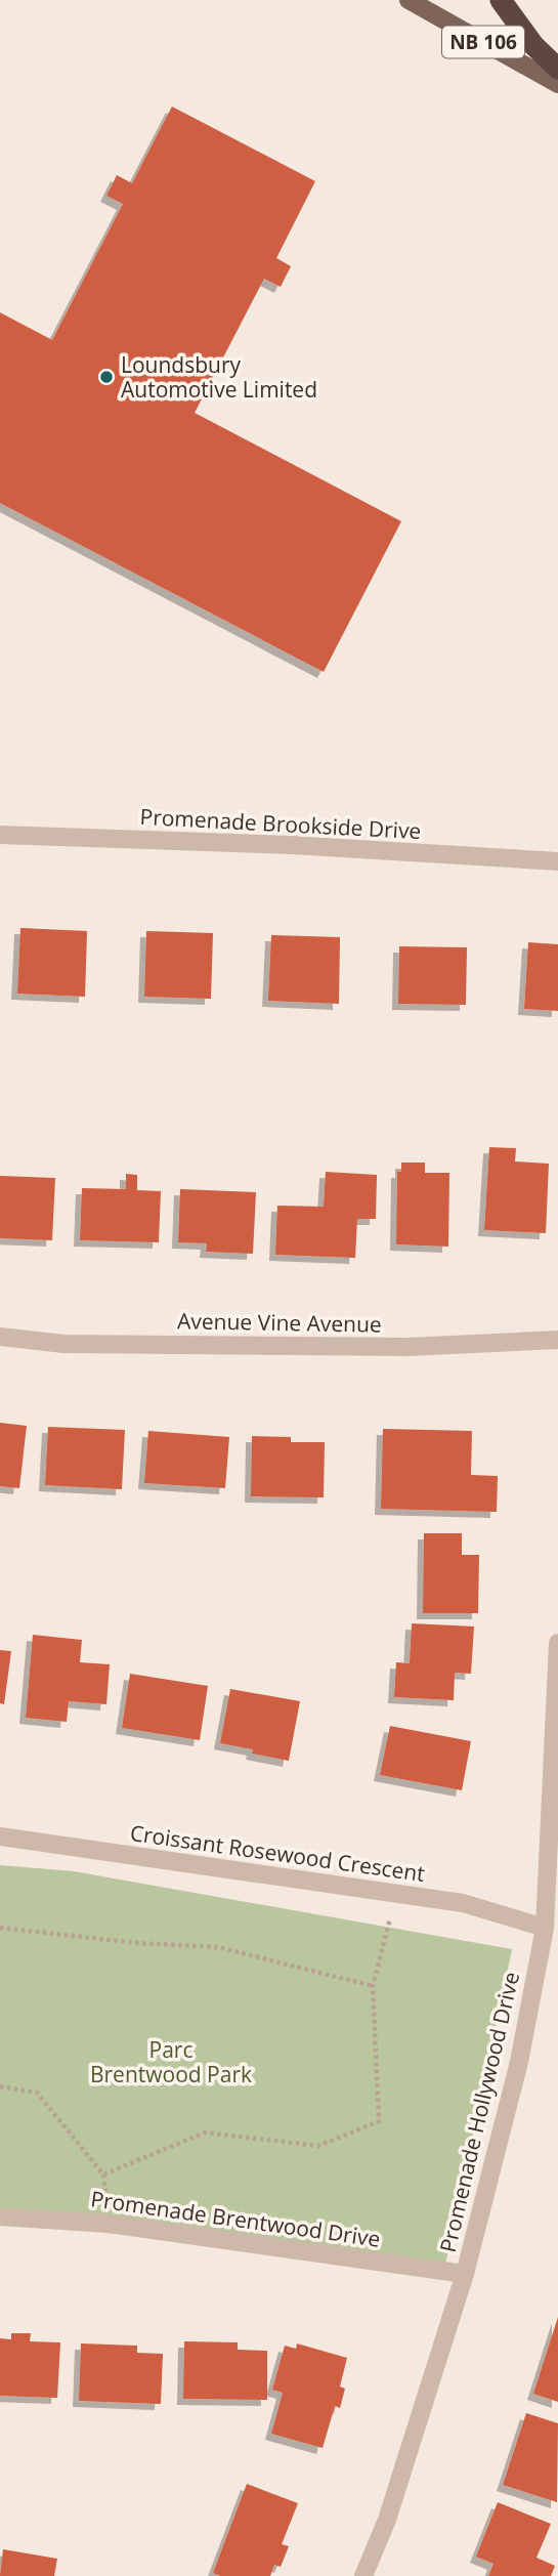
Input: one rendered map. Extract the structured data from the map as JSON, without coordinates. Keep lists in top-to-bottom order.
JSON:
{
  "streets": {
    "main road": ["NB 106"],
    "street": [
      "Promenade Brookside Drive",
      "Avenue Vine Avenue",
      "Croissant Rosewood Crescent",
      "Promenade Hollywood Drive",
      "Promenade Brentwood Drive"
    ]
  },
  "crossings": [
    ["Croissant Rosewood Crescent", "Promenade Hollywood Drive"],
    ["Promenade Hollywood Drive", "Promenade Brentwood Drive"]
  ],
  "parks": ["Parc Brentwood Park"],
  "places": ["Loundsbury Automotive Limited"]
}
